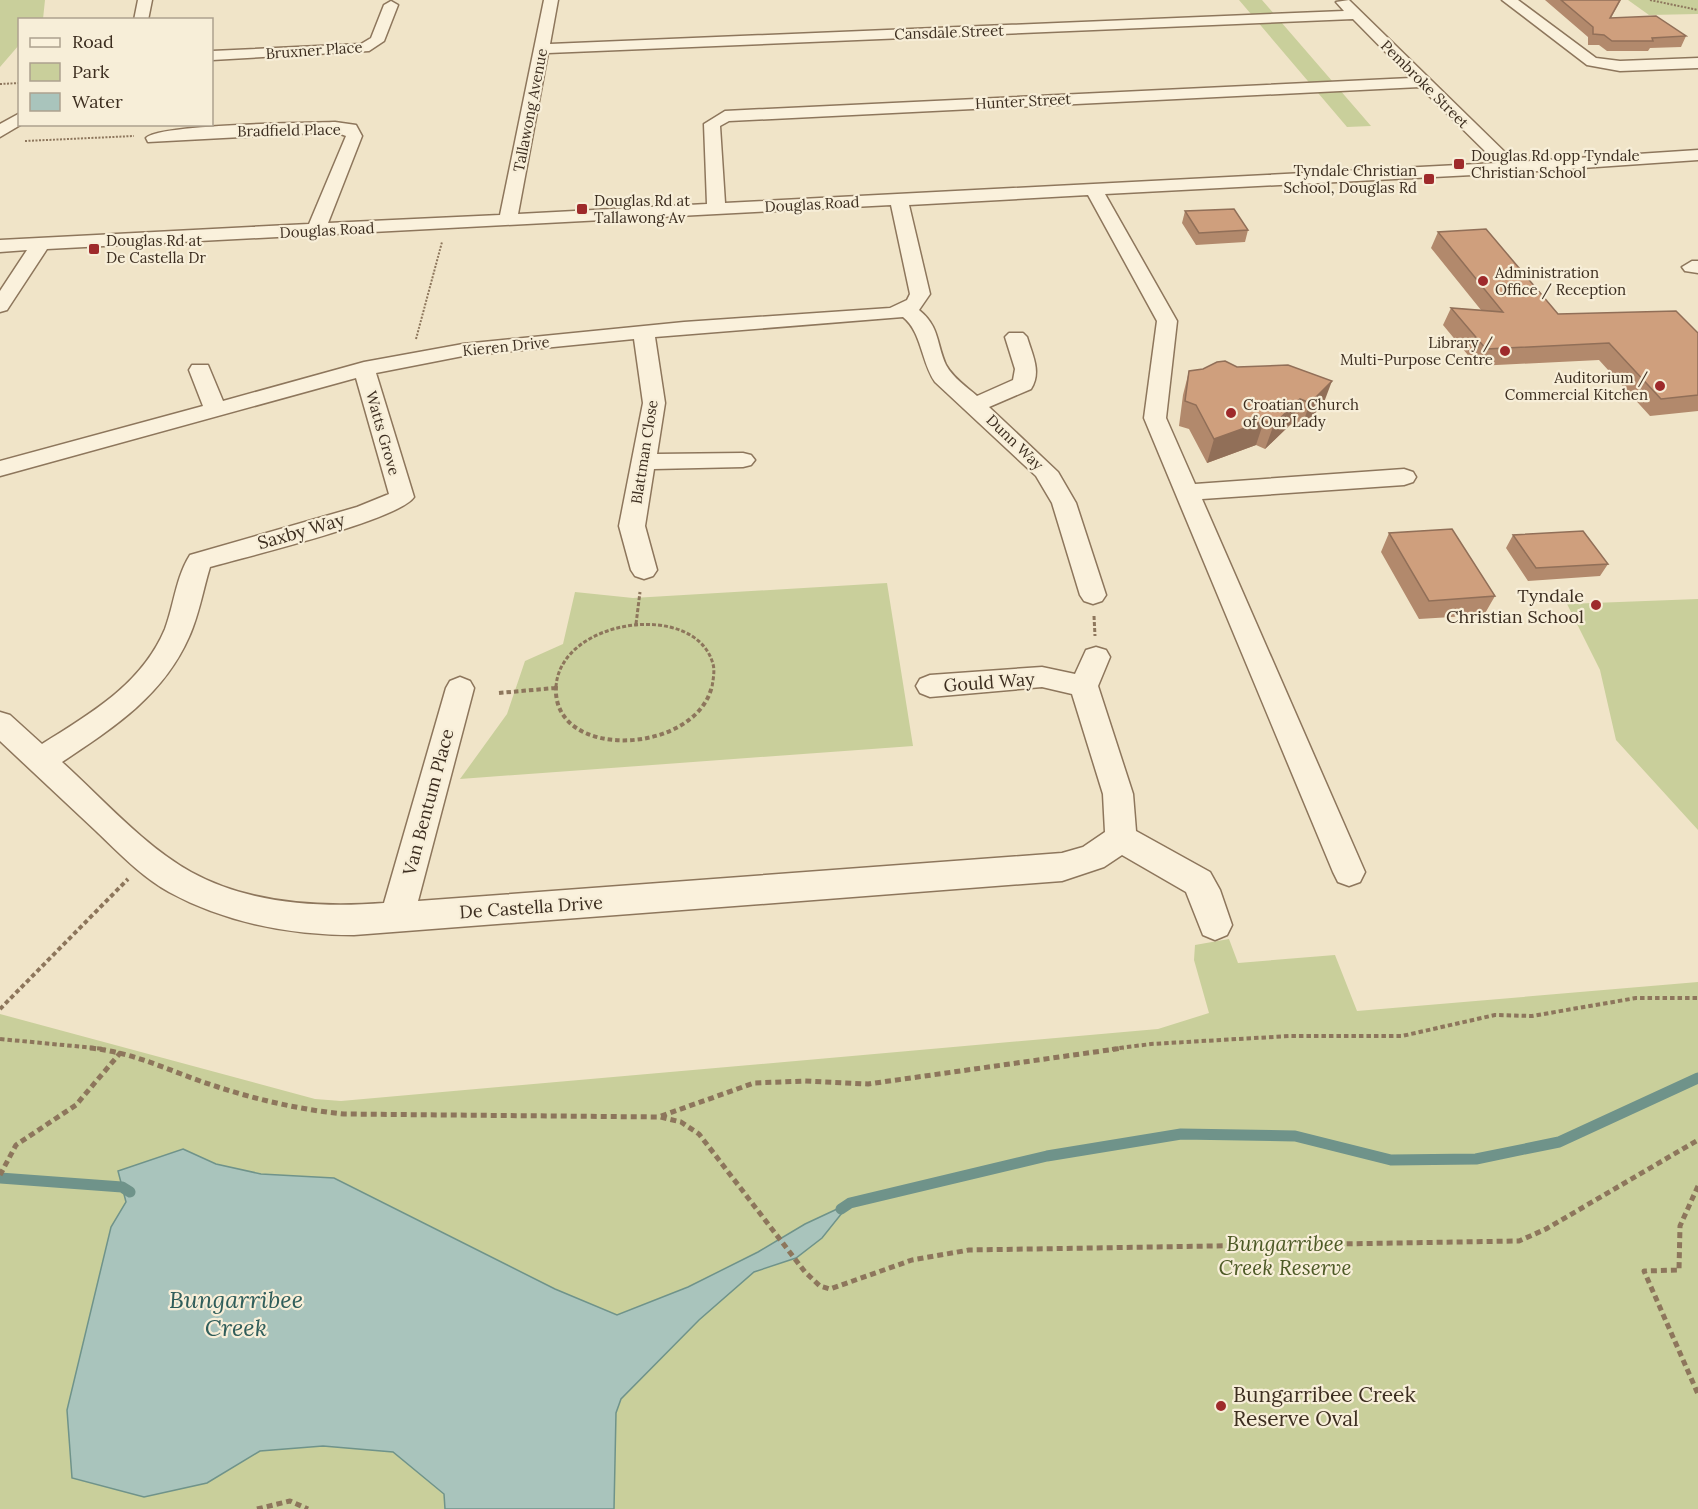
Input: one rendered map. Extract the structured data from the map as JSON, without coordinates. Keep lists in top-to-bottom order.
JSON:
{
  "streets": {
    "street": [
      "Cansdale Street",
      "Bruxner Place",
      "Pembroke Street",
      "Hunter Street",
      "Tallawong Avenue",
      "Bradfield Place",
      "Douglas Road",
      "Kieren Drive",
      "Watts Grove",
      "Dunn Way",
      "Blattman Close",
      "Saxby Way",
      "Gould Way",
      "Van Bentum Place",
      "De Castella Drive"
    ]
  },
  "crossings": [
    ["Cansdale Street", "Pembroke Street"],
    ["Cansdale Street", "Tallawong Avenue"],
    ["Pembroke Street", "Hunter Street"],
    ["Pembroke Street", "Douglas Road"],
    ["Hunter Street", "Douglas Road"],
    ["Tallawong Avenue", "Douglas Road"],
    ["Bradfield Place", "Douglas Road"],
    ["Kieren Drive", "Watts Grove"],
    ["Kieren Drive", "Dunn Way"],
    ["Kieren Drive", "Blattman Close"],
    ["Watts Grove", "Saxby Way"],
    ["Saxby Way", "De Castella Drive"],
    ["Van Bentum Place", "De Castella Drive"]
  ],
  "water": ["Bungarribee Creek"],
  "parks": ["Bungarribee Creek Reserve"],
  "places": {
    "transit": [
      "Douglas Rd opp Tyndale Christian School",
      "Tyndale Christian School, Douglas Rd",
      "Douglas Rd at Tallawong Av",
      "Douglas Rd at De Castella Dr"
    ],
    "other": [
      "Administration Office / Reception",
      "Library / Multi-Purpose Centre",
      "Auditorium / Commercial Kitchen",
      "Croatian Church of Our Lady",
      "Tyndale Christian School",
      "Bungarribee Creek Reserve Oval"
    ]
  },
  "legend": ["Road", "Park", "Water"]
}
